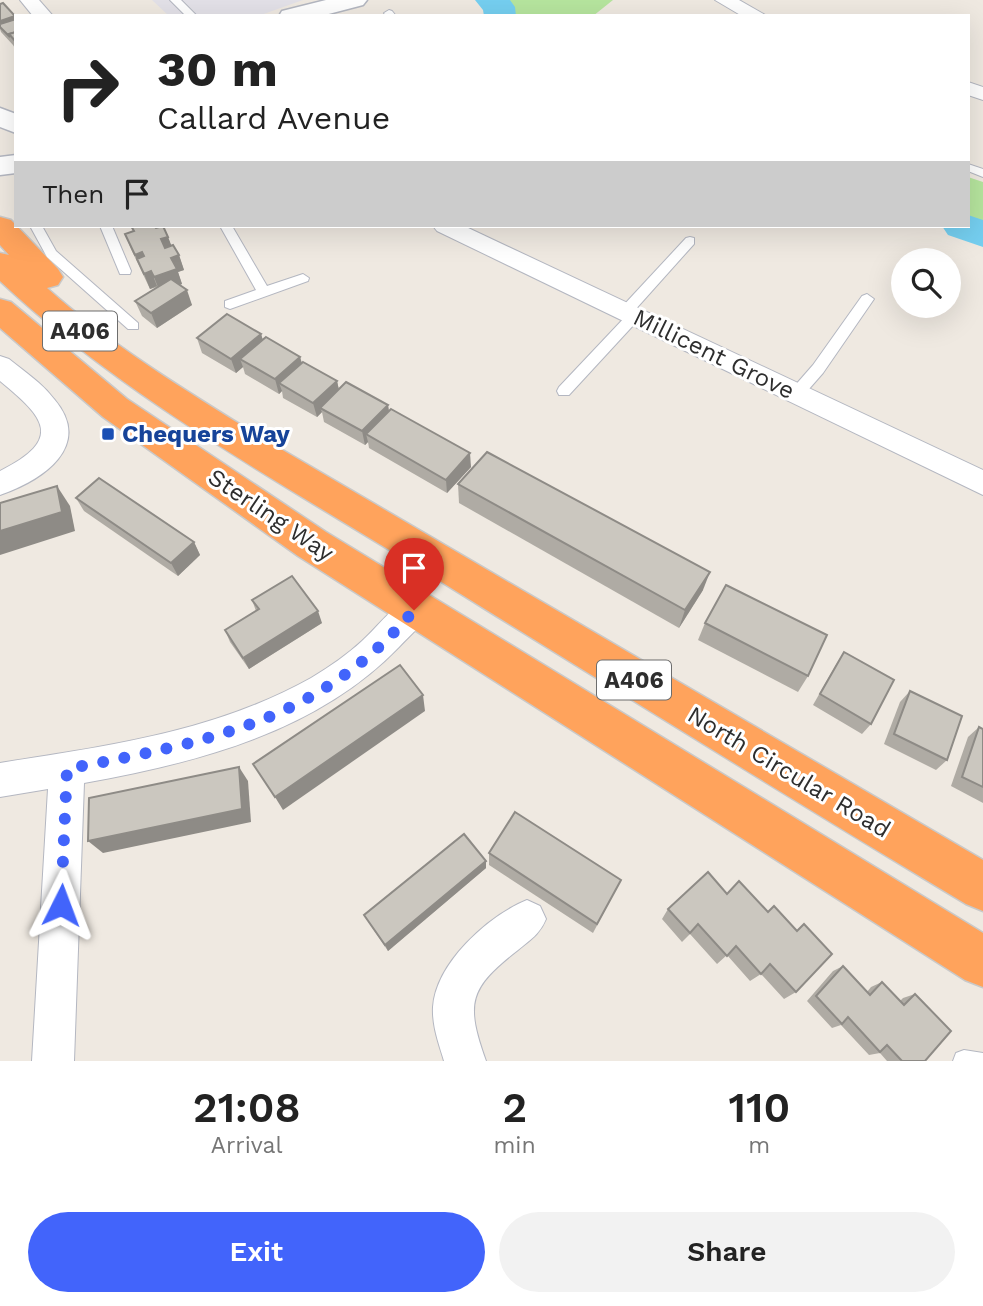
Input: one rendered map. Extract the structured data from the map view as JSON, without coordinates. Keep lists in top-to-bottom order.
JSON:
{
  "streets": {
    "highway": ["A406", "Sterling Way", "North Circular Road"],
    "street": ["Millicent Grove"]
  },
  "crossings": [
    ["A406", "Sterling Way"],
    ["A406", "North Circular Road"]
  ],
  "places": {
    "transit": ["Chequers Way"]
  },
  "page": {
    "turn": ["30 m", "Callard Avenue"],
    "then": "Then",
    "eta": [
      "21:08",
      "Arrival",
      "2",
      "min",
      "110",
      "m"
    ],
    "buttons": ["Exit", "Share"]
  }
}
